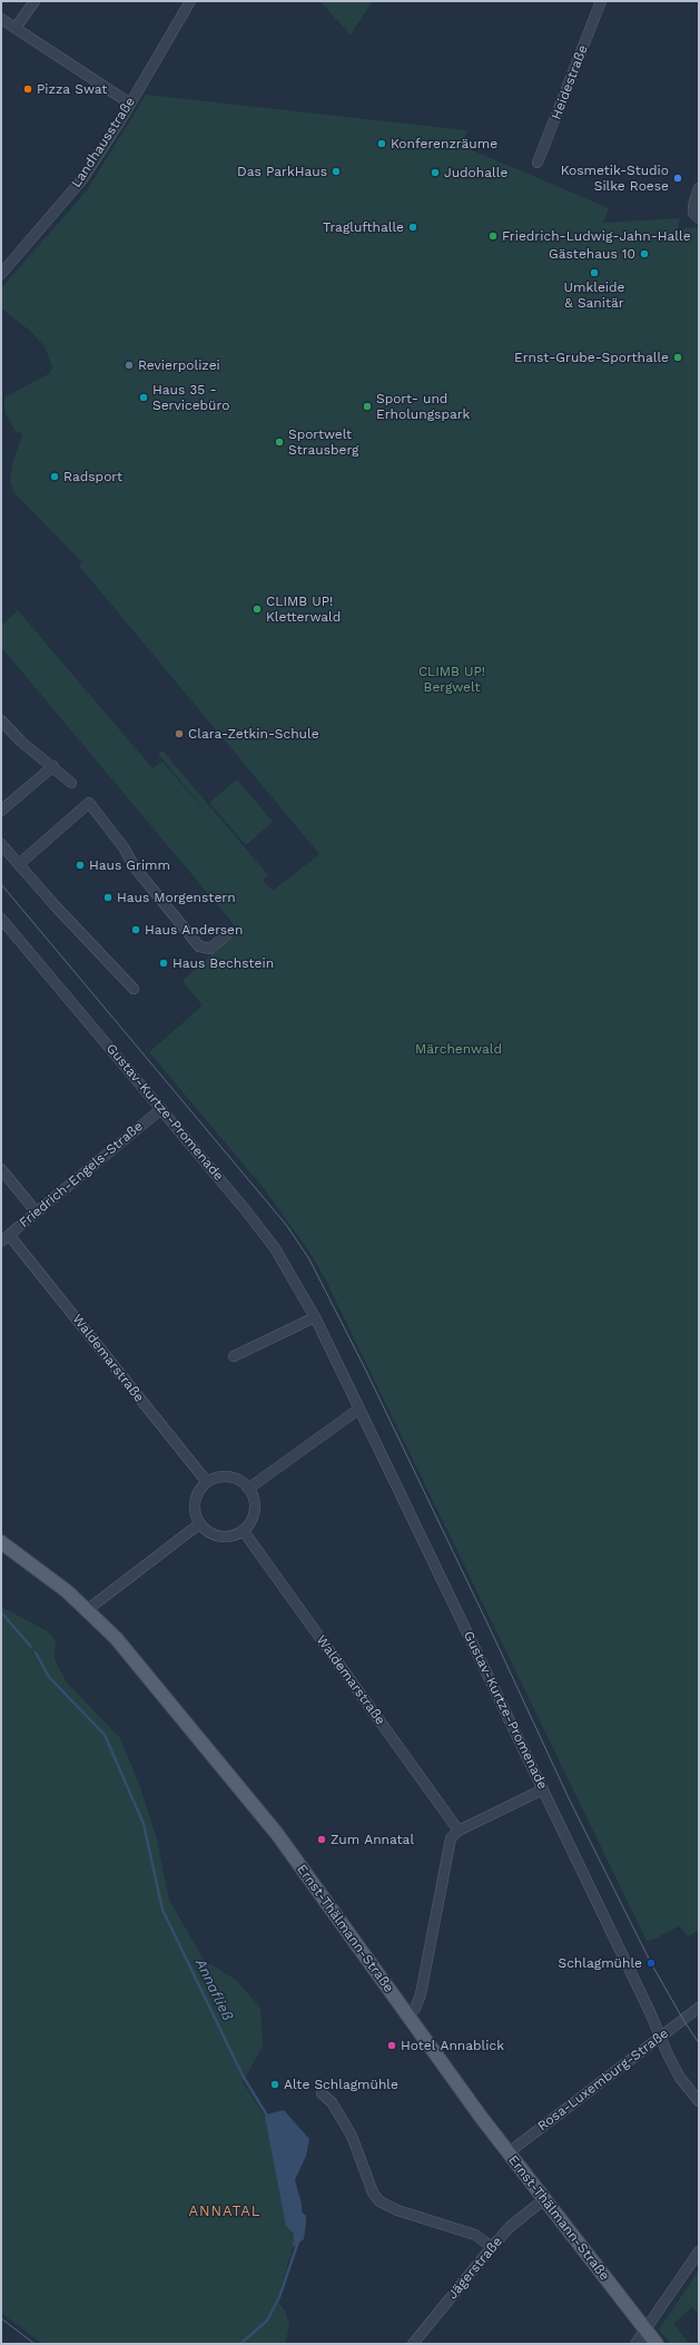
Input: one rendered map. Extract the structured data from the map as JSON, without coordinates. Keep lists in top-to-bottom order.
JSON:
{
  "streets": {
    "main road": ["Ernst-Thälmann-Straße"],
    "street": [
      "Heidestraße",
      "Landhausstraße",
      "Gustav-Kurtze-Promenade",
      "Friedrich-Engels-Straße",
      "Waldemarstraße",
      "Rosa-Luxemburg-Straße",
      "Jägerstraße"
    ]
  },
  "crossings": [
    ["Gustav-Kurtze-Promenade", "Friedrich-Engels-Straße"],
    ["Gustav-Kurtze-Promenade", "Rosa-Luxemburg-Straße"],
    ["Friedrich-Engels-Straße", "Waldemarstraße"],
    ["Ernst-Thälmann-Straße", "Rosa-Luxemburg-Straße"],
    ["Ernst-Thälmann-Straße", "Jägerstraße"]
  ],
  "districts": ["ANNATAL"],
  "water": ["Annafließ"],
  "parks": ["CLIMB UP! Bergwelt", "Märchenwald"],
  "places": [
    "Pizza Swat",
    "Konferenzräume",
    "Das ParkHaus",
    "Judohalle",
    "Kosmetik-Studio Silke Roese",
    "Traglufthalle",
    "Friedrich-Ludwig-Jahn-Halle",
    "Gästehaus 10",
    "Umkleide & Sanitär",
    "Ernst-Grube-Sporthalle",
    "Revierpolizei",
    "Haus 35 - Servicebüro",
    "Sport- und Erholungspark",
    "Sportwelt Strausberg",
    "Radsport",
    "CLIMB UP! Kletterwald",
    "Clara-Zetkin-Schule",
    "Haus Grimm",
    "Haus Morgenstern",
    "Haus Andersen",
    "Haus Bechstein",
    "Zum Annatal",
    "Schlagmühle",
    "Hotel Annablick",
    "Alte Schlagmühle"
  ]
}
